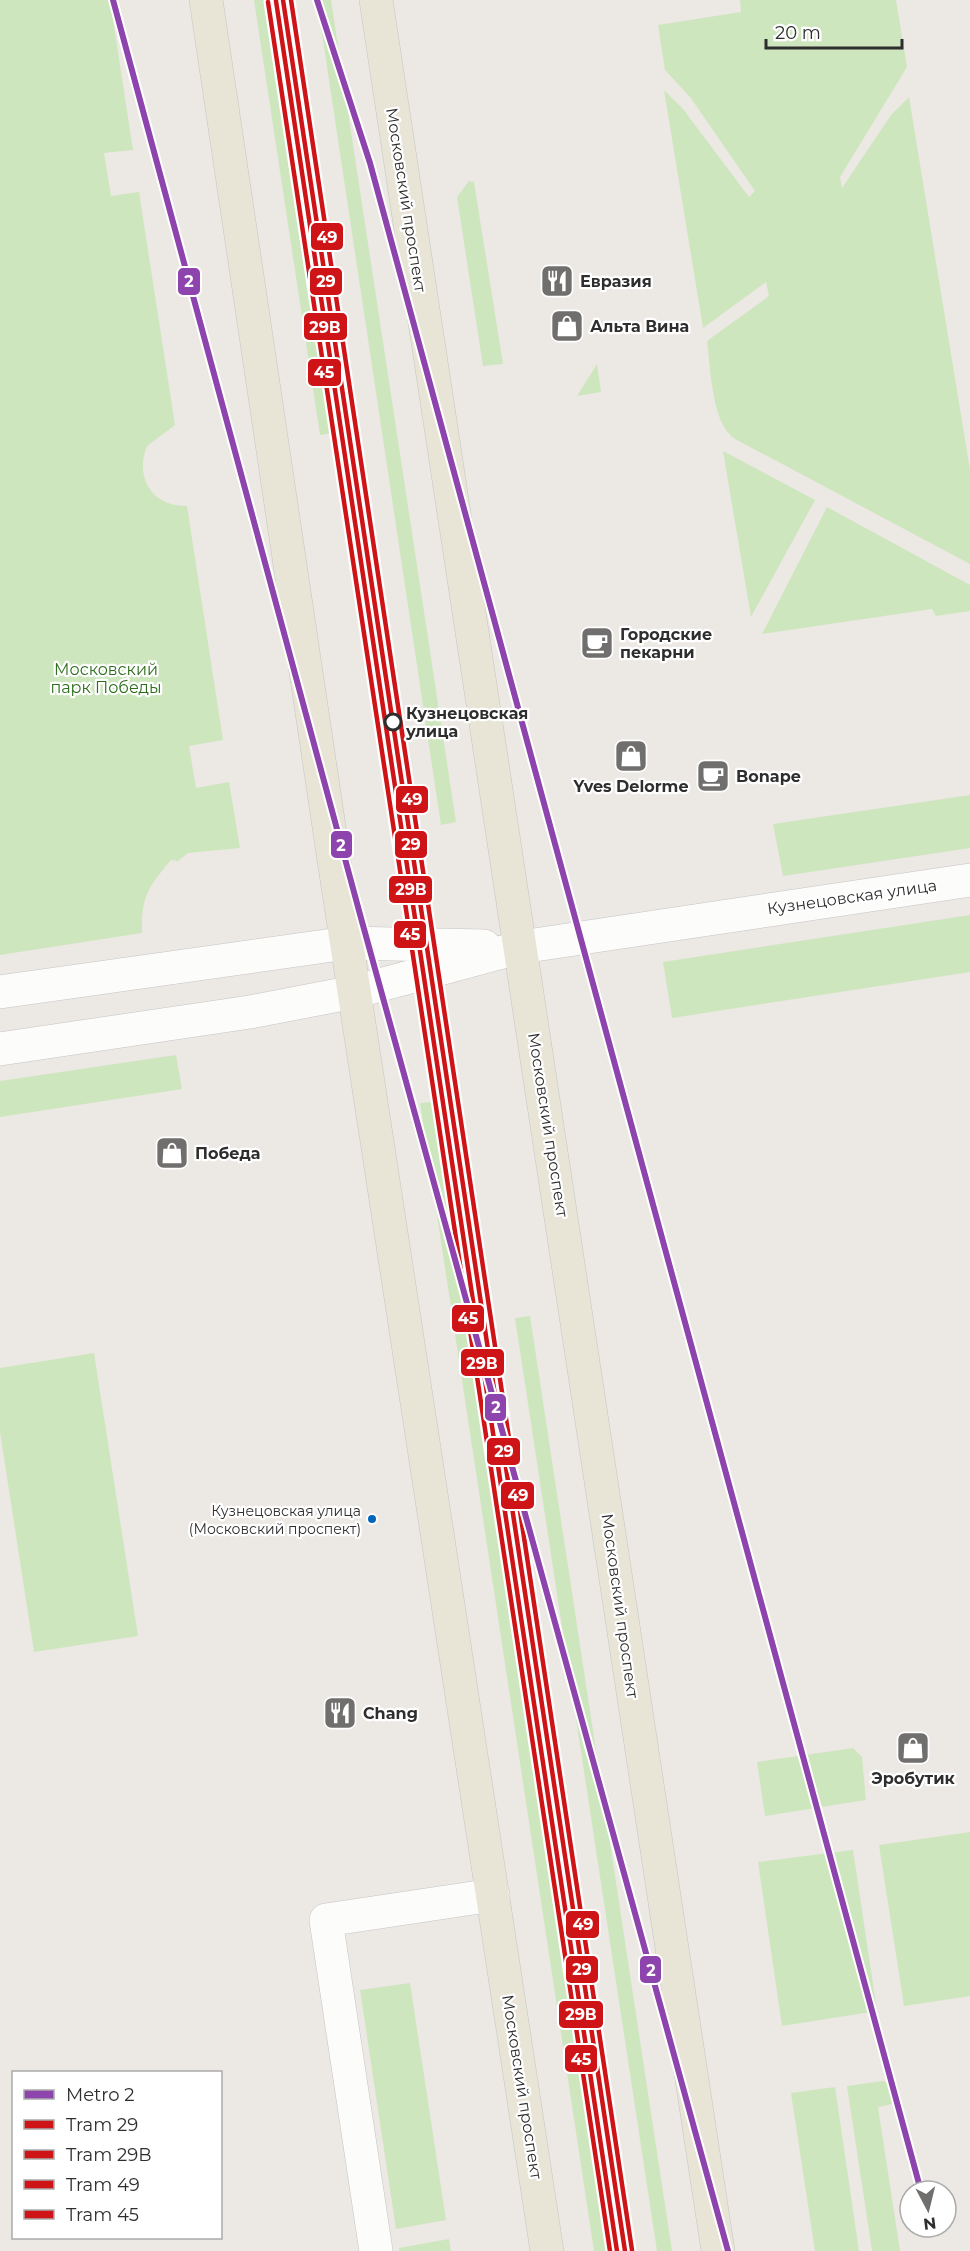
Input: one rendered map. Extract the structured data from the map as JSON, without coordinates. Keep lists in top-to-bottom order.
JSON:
{
  "streets": {
    "main road": ["Московский проспект"],
    "street": ["Кузнецовская улица"]
  },
  "crossings": [
    ["Московский проспект", "Кузнецовская улица"]
  ],
  "parks": ["Московский парк Победы"],
  "places": {
    "restaurant": ["Евразия", "Chang"],
    "shop": [
      "Альта Вина",
      "Yves Delorme",
      "Победа",
      "Эробутик"
    ],
    "cafe": ["Городские пекарни", "Bonape"],
    "other": ["Кузнецовская улица", "Кузнецовская улица (Московский проспект)"]
  },
  "lines": [
    "metro line 2",
    "tram line 29",
    "tram line 49",
    "tram line 29В",
    "tram line 45"
  ],
  "legend": [
    "Metro 2",
    "Tram 29",
    "Tram 29В",
    "Tram 49",
    "Tram 45"
  ],
  "scale_bar": "20 m",
  "north": "bottom"
}
